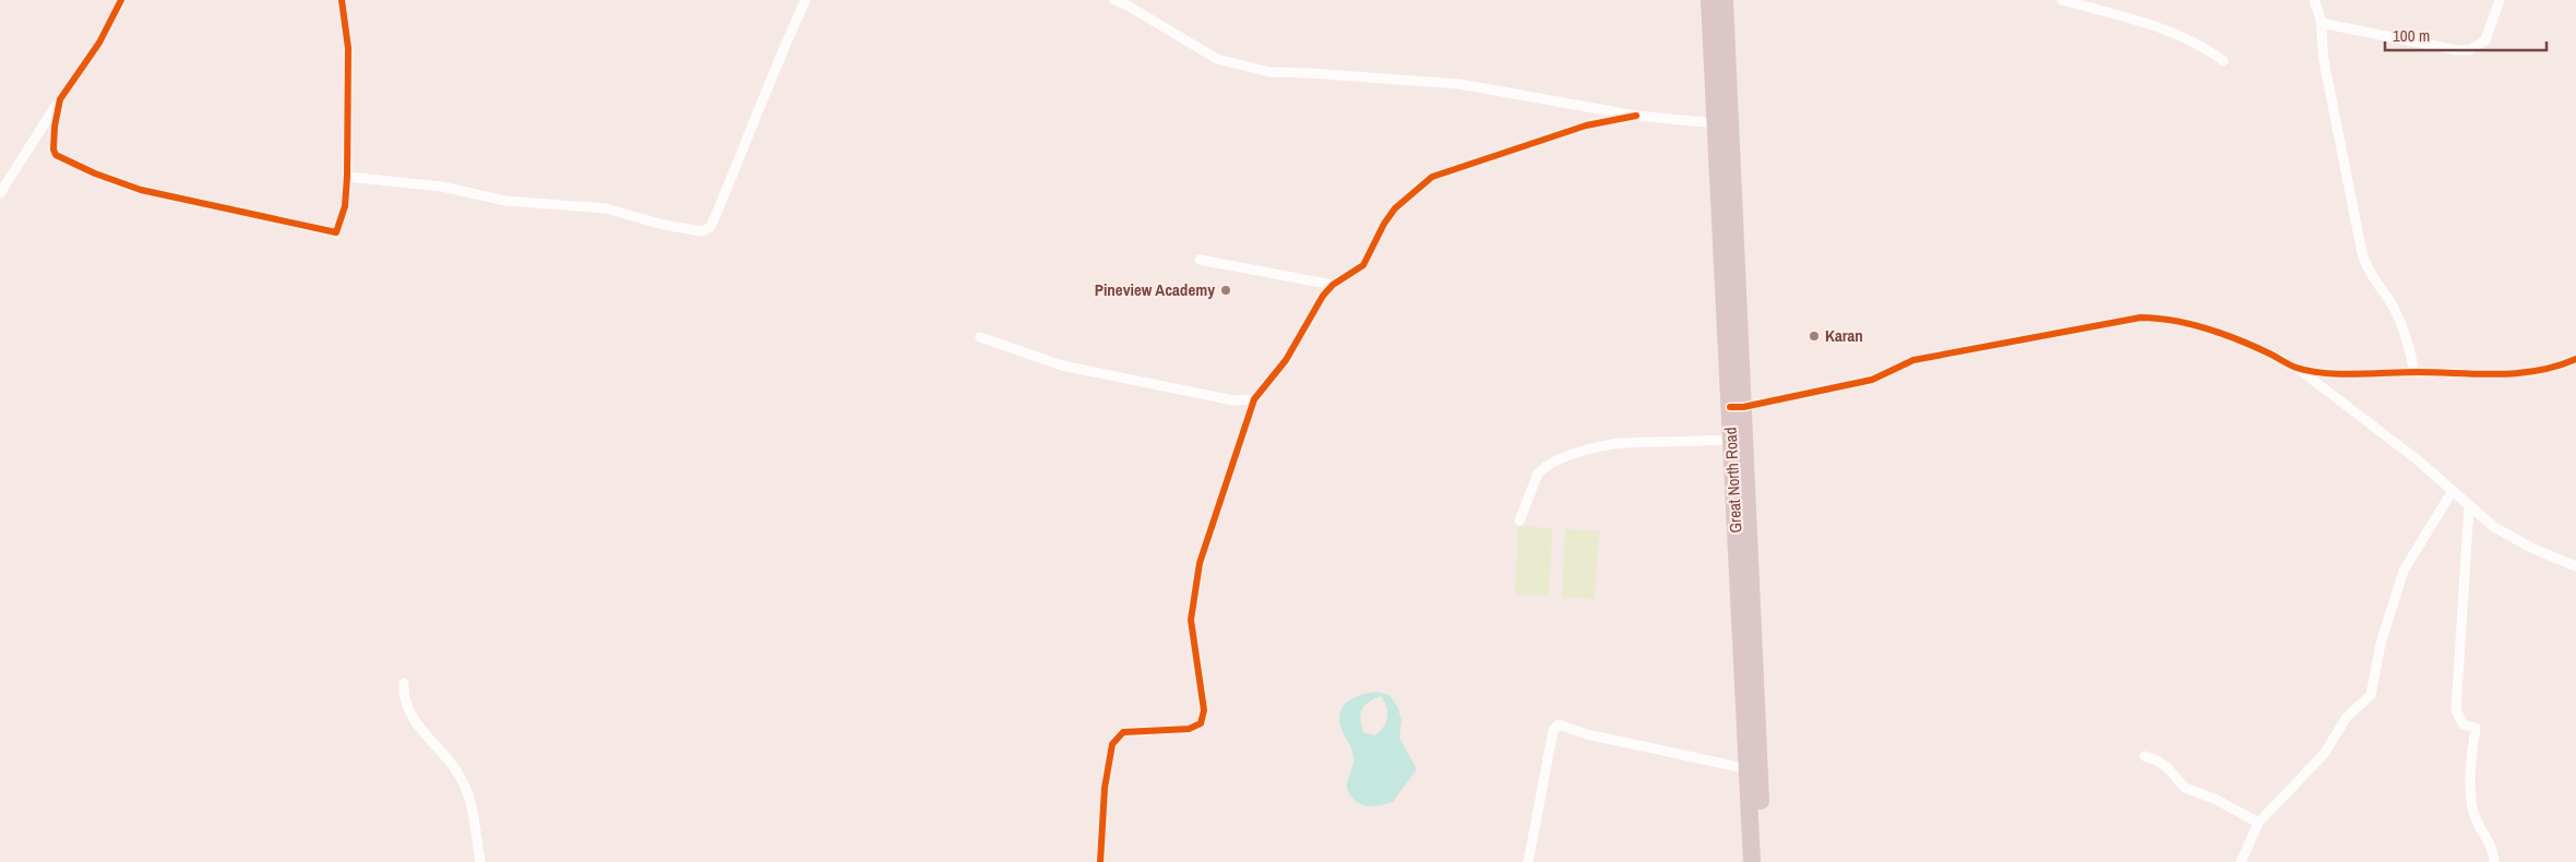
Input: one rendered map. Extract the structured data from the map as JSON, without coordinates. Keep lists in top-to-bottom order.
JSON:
{
  "streets": {
    "highway": ["Great North Road"]
  },
  "places": ["Pineview Academy", "Karan"],
  "scale_bar": "100 m"
}
